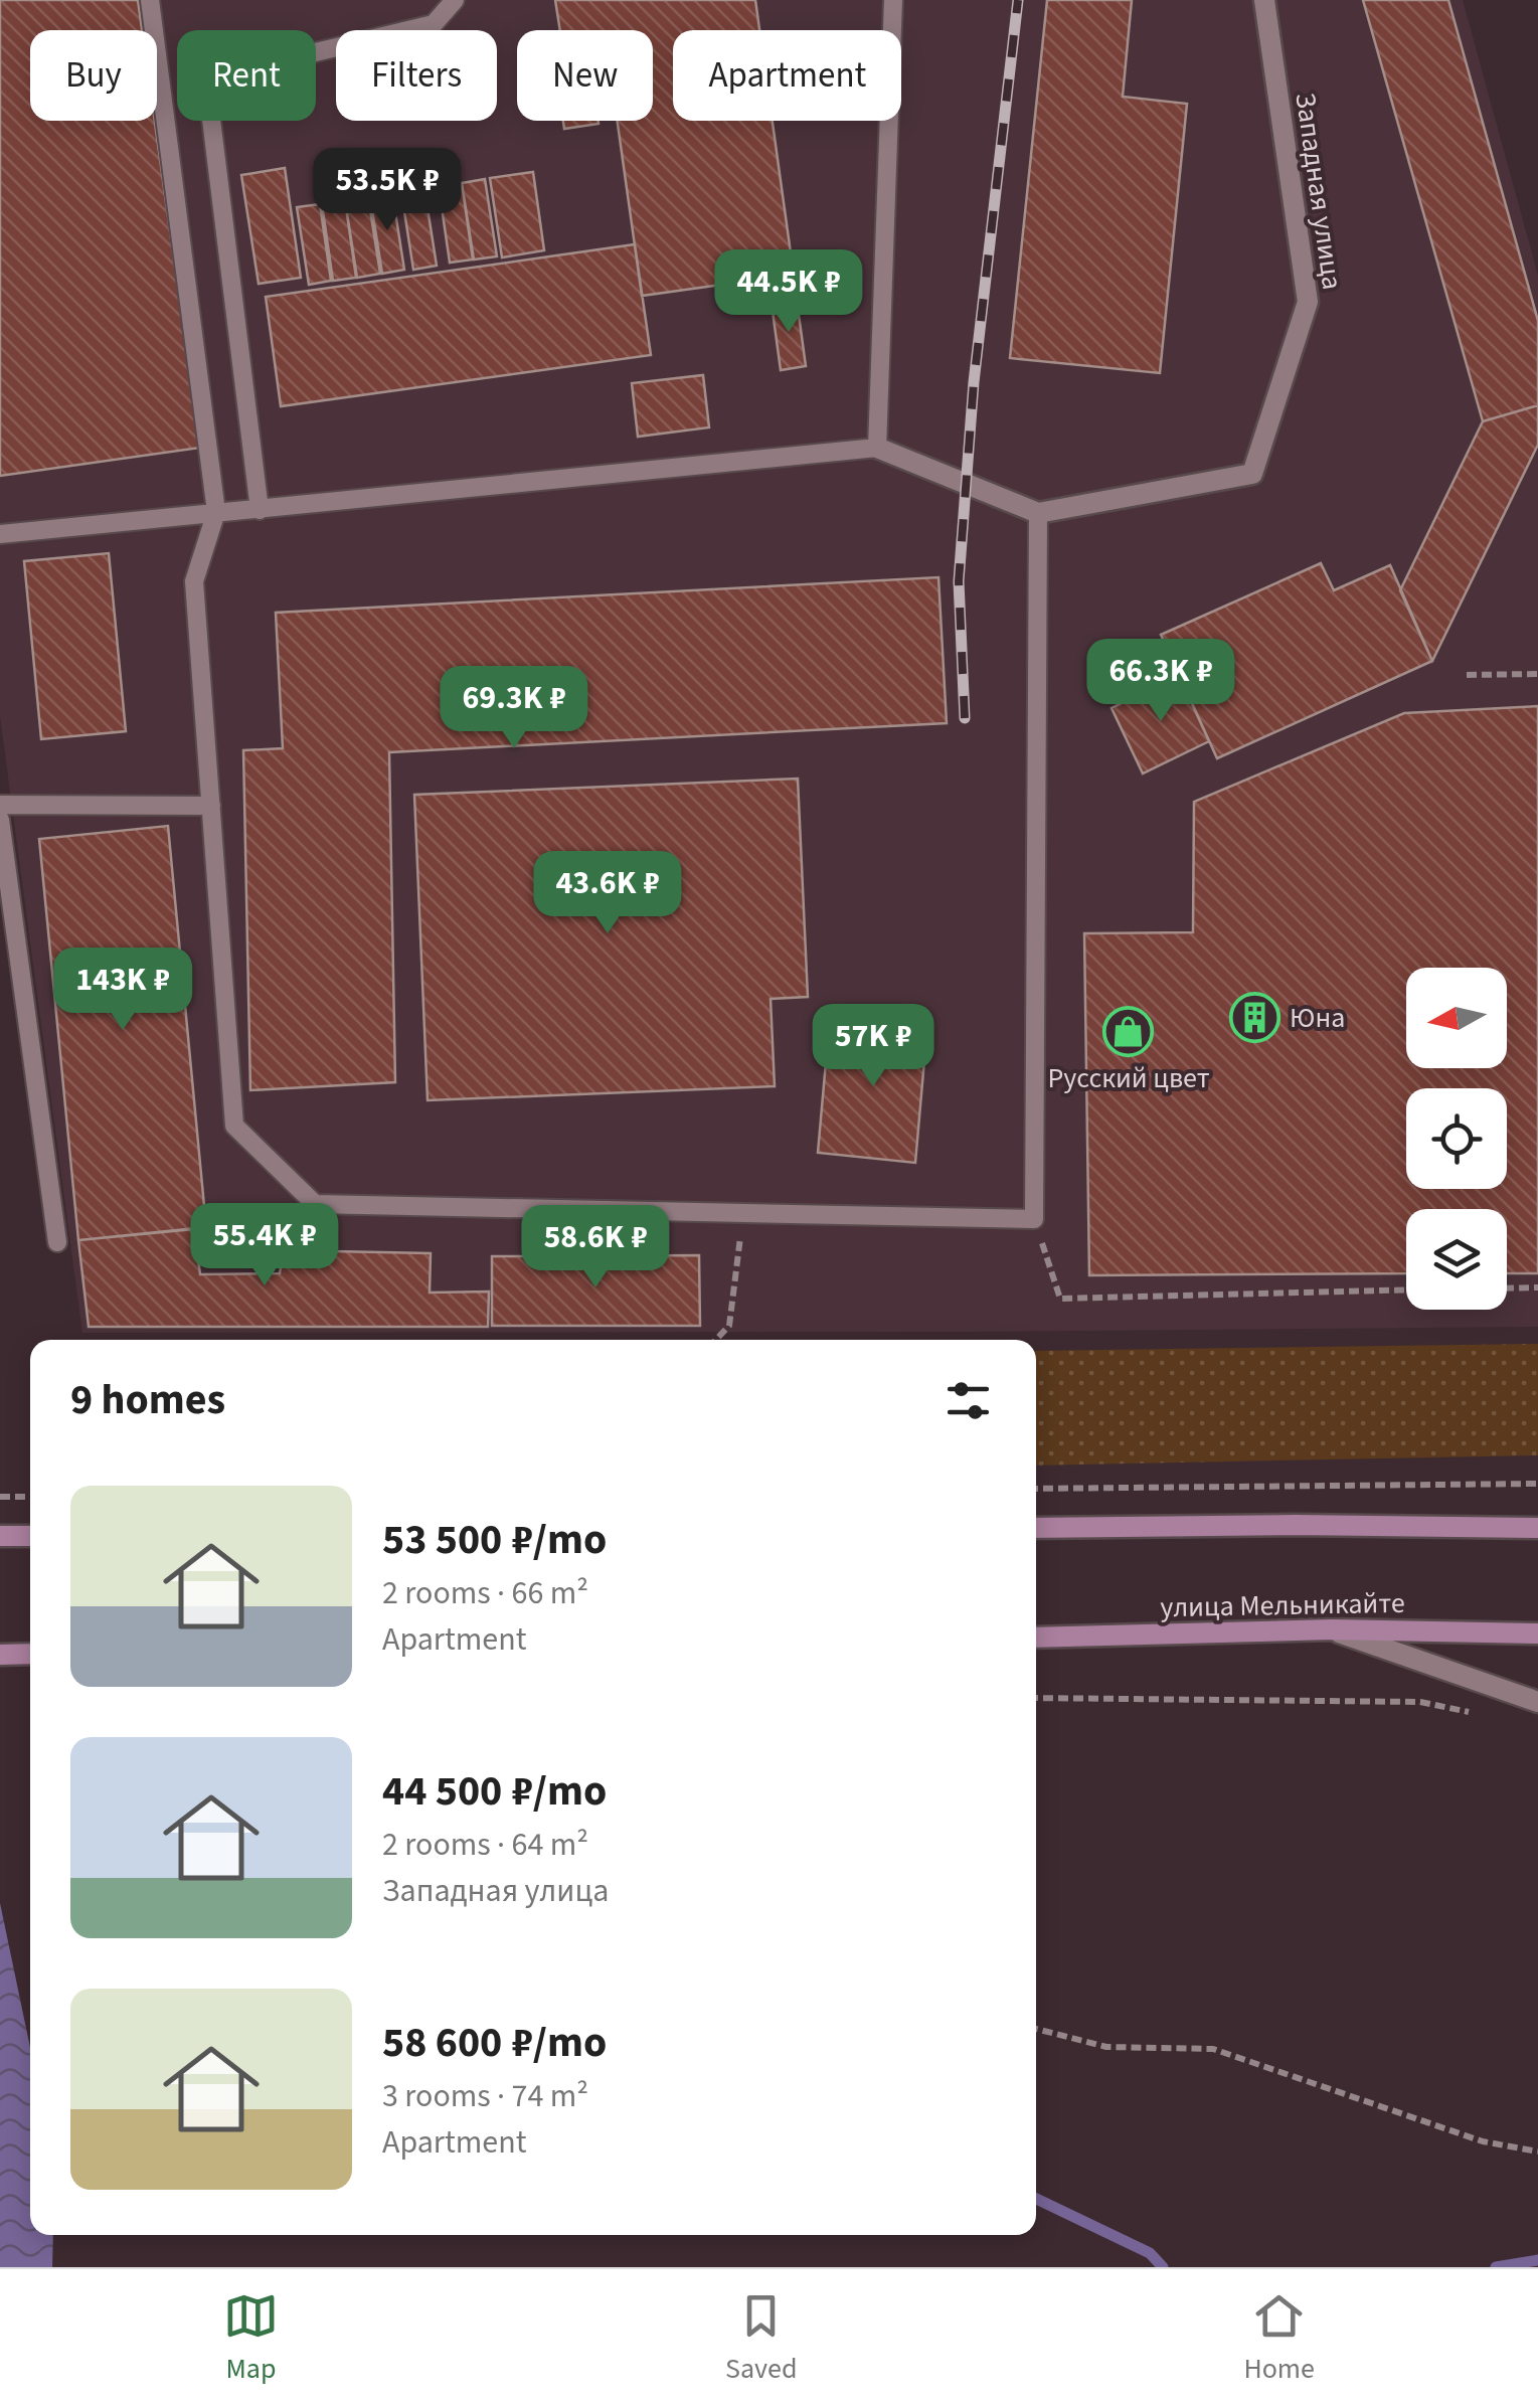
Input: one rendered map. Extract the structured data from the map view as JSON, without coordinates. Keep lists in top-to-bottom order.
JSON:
{
  "streets": {
    "main road": ["улица Мельникайте"],
    "street": ["Западная улица"]
  },
  "places": {
    "building": ["Юна"],
    "shop": ["Русский цвет"]
  },
  "north": "left",
  "page": {
    "chip": [
      "Buy",
      "Rent",
      "Filters",
      "New",
      "Apartment"
    ],
    "price": [
      "53.5K ₽",
      "44.5K ₽",
      "66.3K ₽",
      "69.3K ₽",
      "43.6K ₽",
      "143K ₽",
      "57K ₽",
      "55.4K ₽",
      "58.6K ₽"
    ],
    "heading": "9 homes",
    "list": [
      {
        "name": "53 500 ₽/mo",
        "note": "2 rooms · 66 m² · Apartment"
      },
      {
        "name": "44 500 ₽/mo",
        "note": "2 rooms · 64 m² · Западная улица"
      },
      {
        "name": "58 600 ₽/mo",
        "note": "3 rooms · 74 m² · Apartment"
      }
    ],
    "tabs": ["Map", "Saved", "Home"]
  }
}
